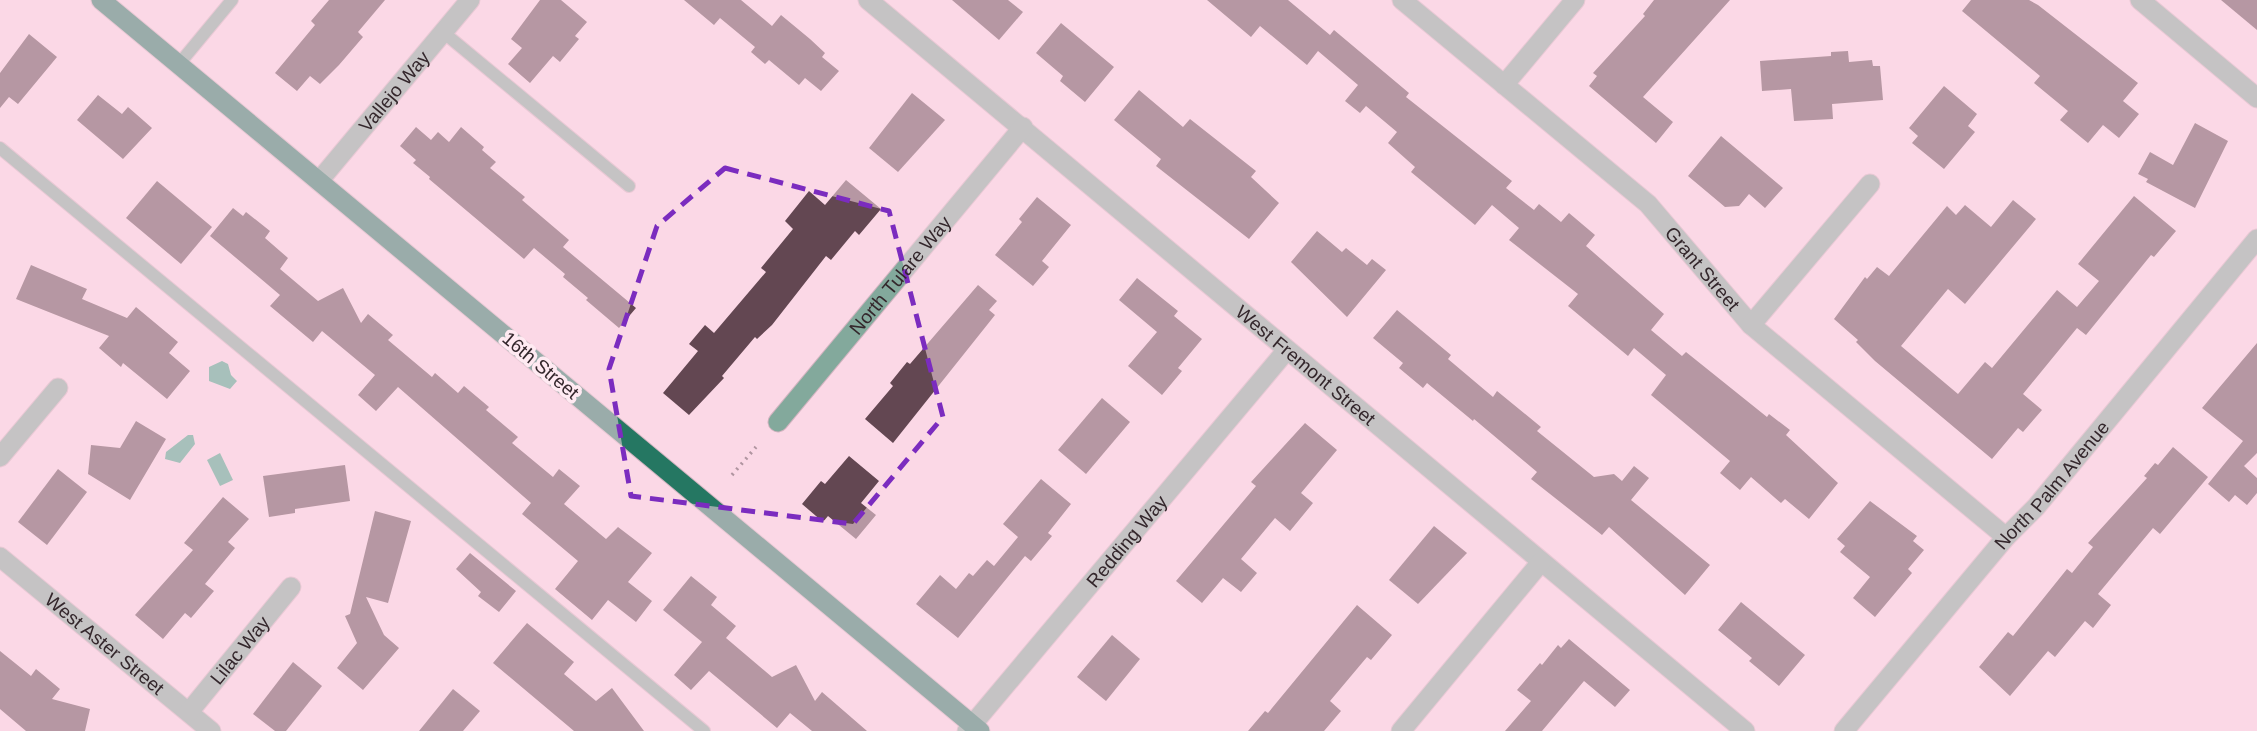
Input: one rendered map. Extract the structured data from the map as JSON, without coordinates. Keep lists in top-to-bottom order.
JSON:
{
  "streets": {
    "main road": ["16th Street"],
    "street": [
      "Vallejo Way",
      "Grant Street",
      "North Tulare Way",
      "West Fremont Street",
      "North Palm Avenue",
      "Redding Way",
      "West Aster Street",
      "Lilac Way"
    ]
  },
  "crossings": [
    ["Vallejo Way", "16th Street"],
    ["Grant Street", "North Palm Avenue"],
    ["North Tulare Way", "West Fremont Street"],
    ["16th Street", "Redding Way"],
    ["West Fremont Street", "Redding Way"],
    ["West Aster Street", "Lilac Way"]
  ]
}
